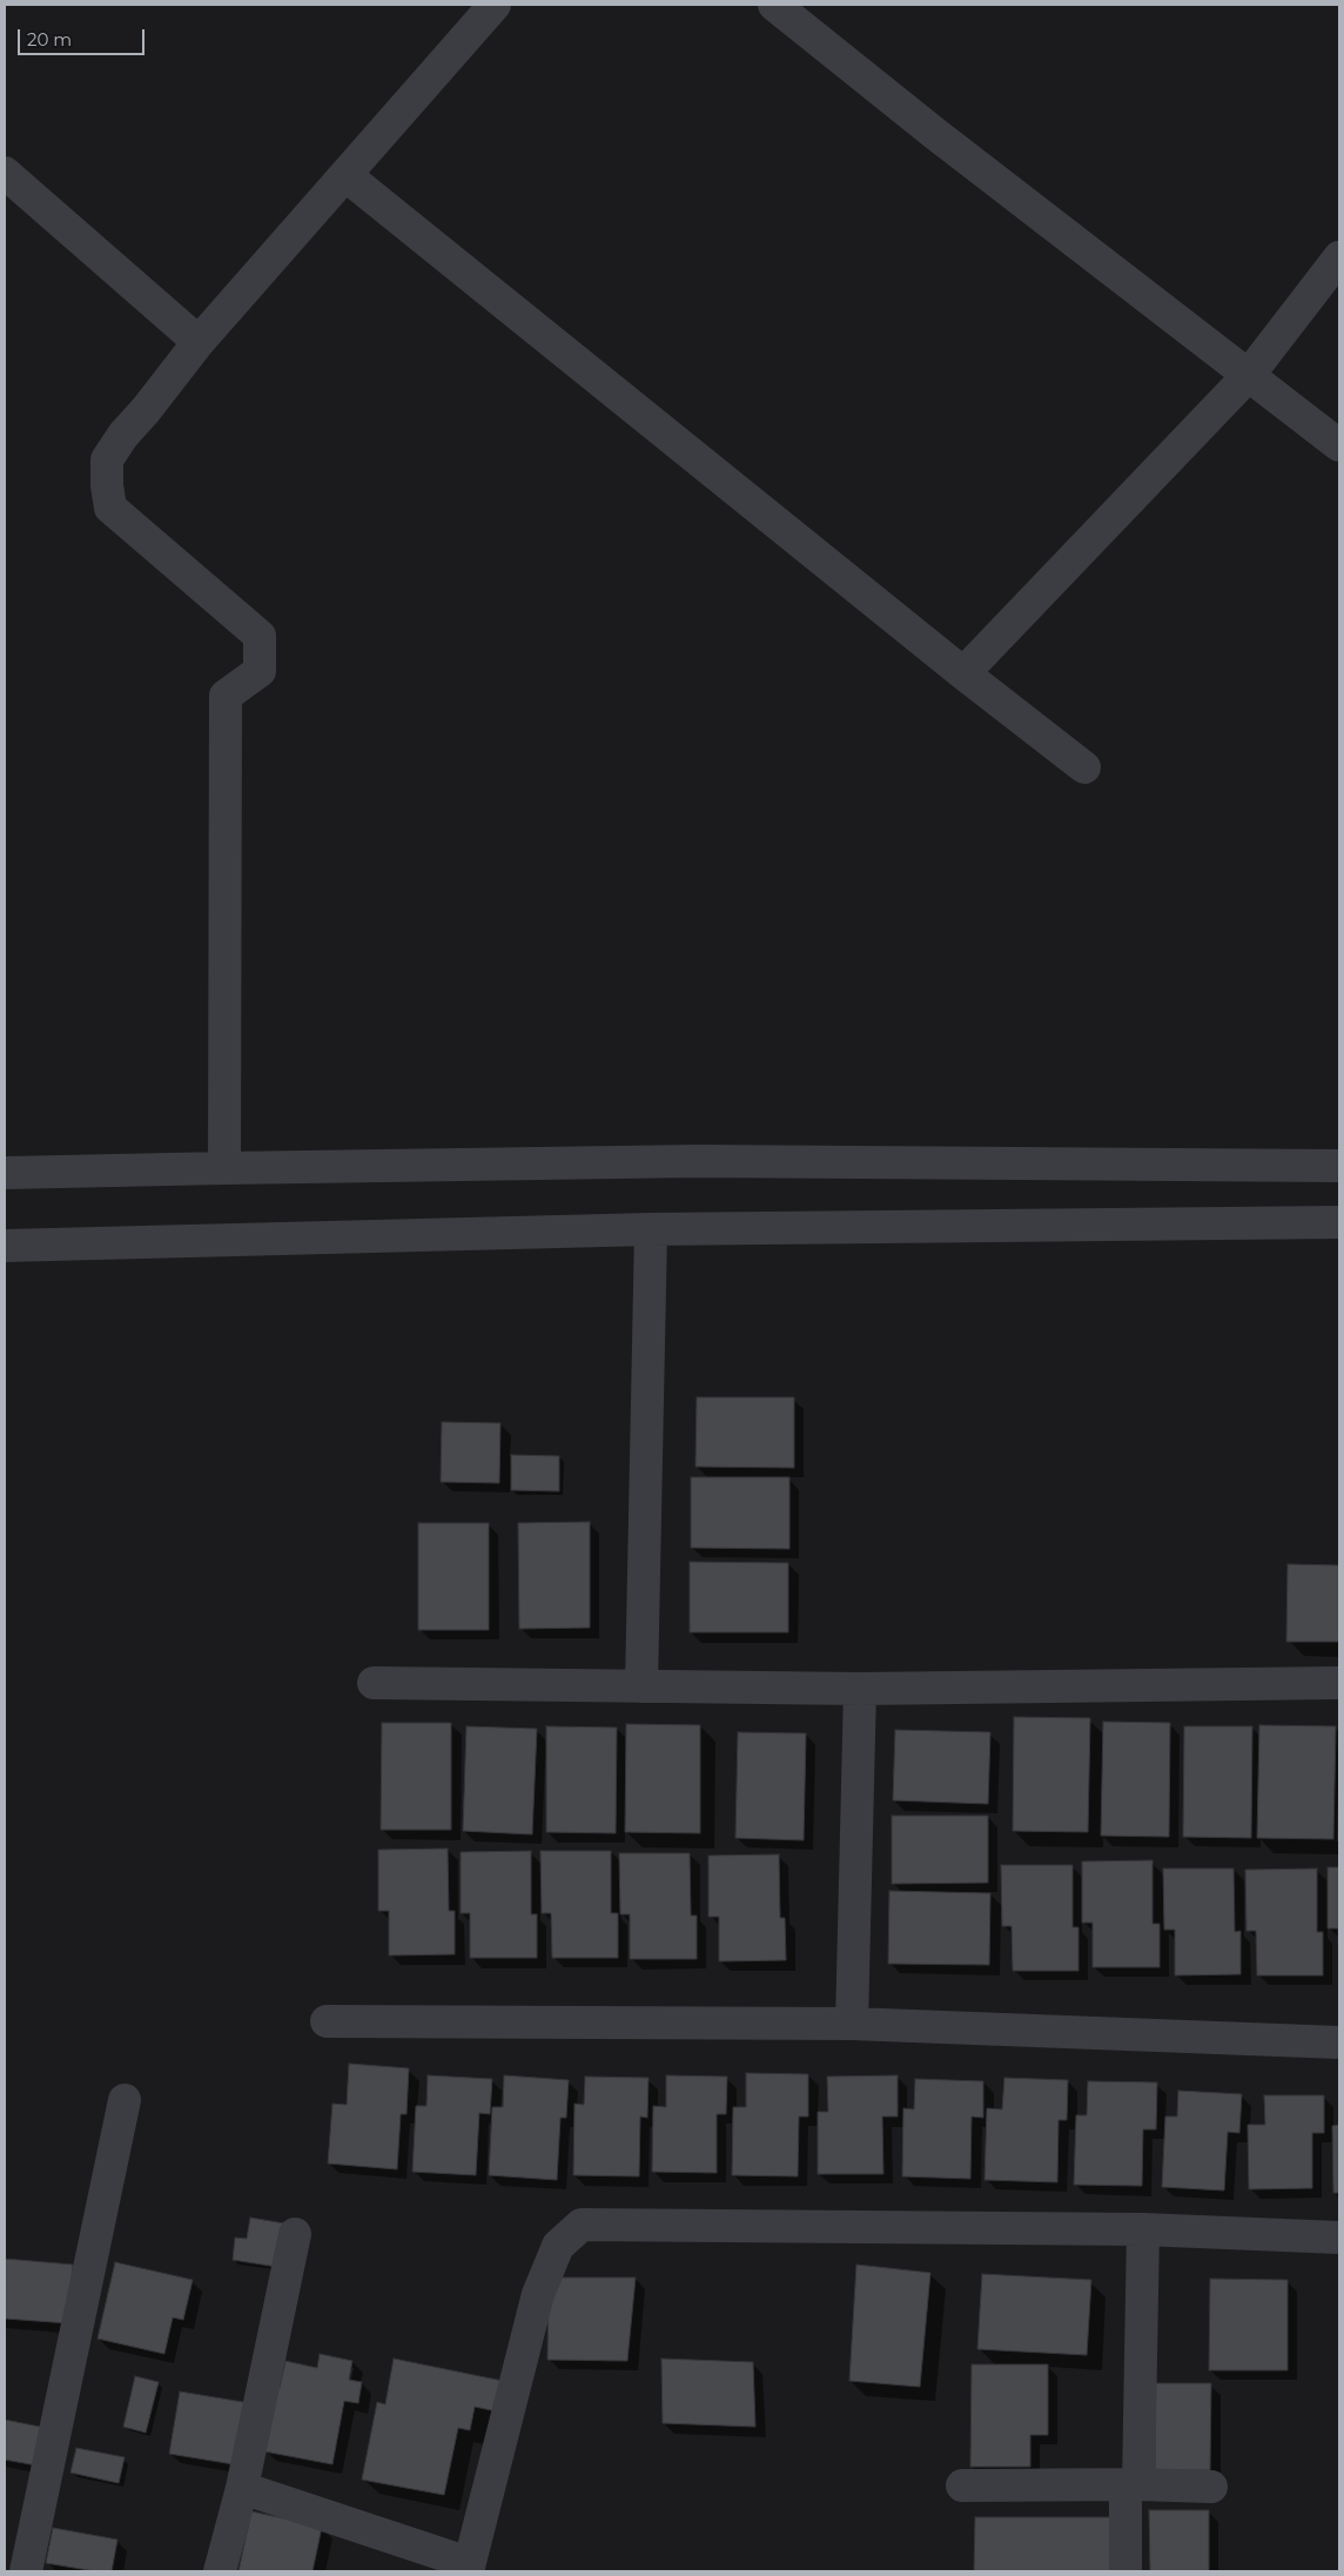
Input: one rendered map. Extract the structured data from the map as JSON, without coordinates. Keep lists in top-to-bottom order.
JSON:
{
  "scale_bar": "20 m"
}
